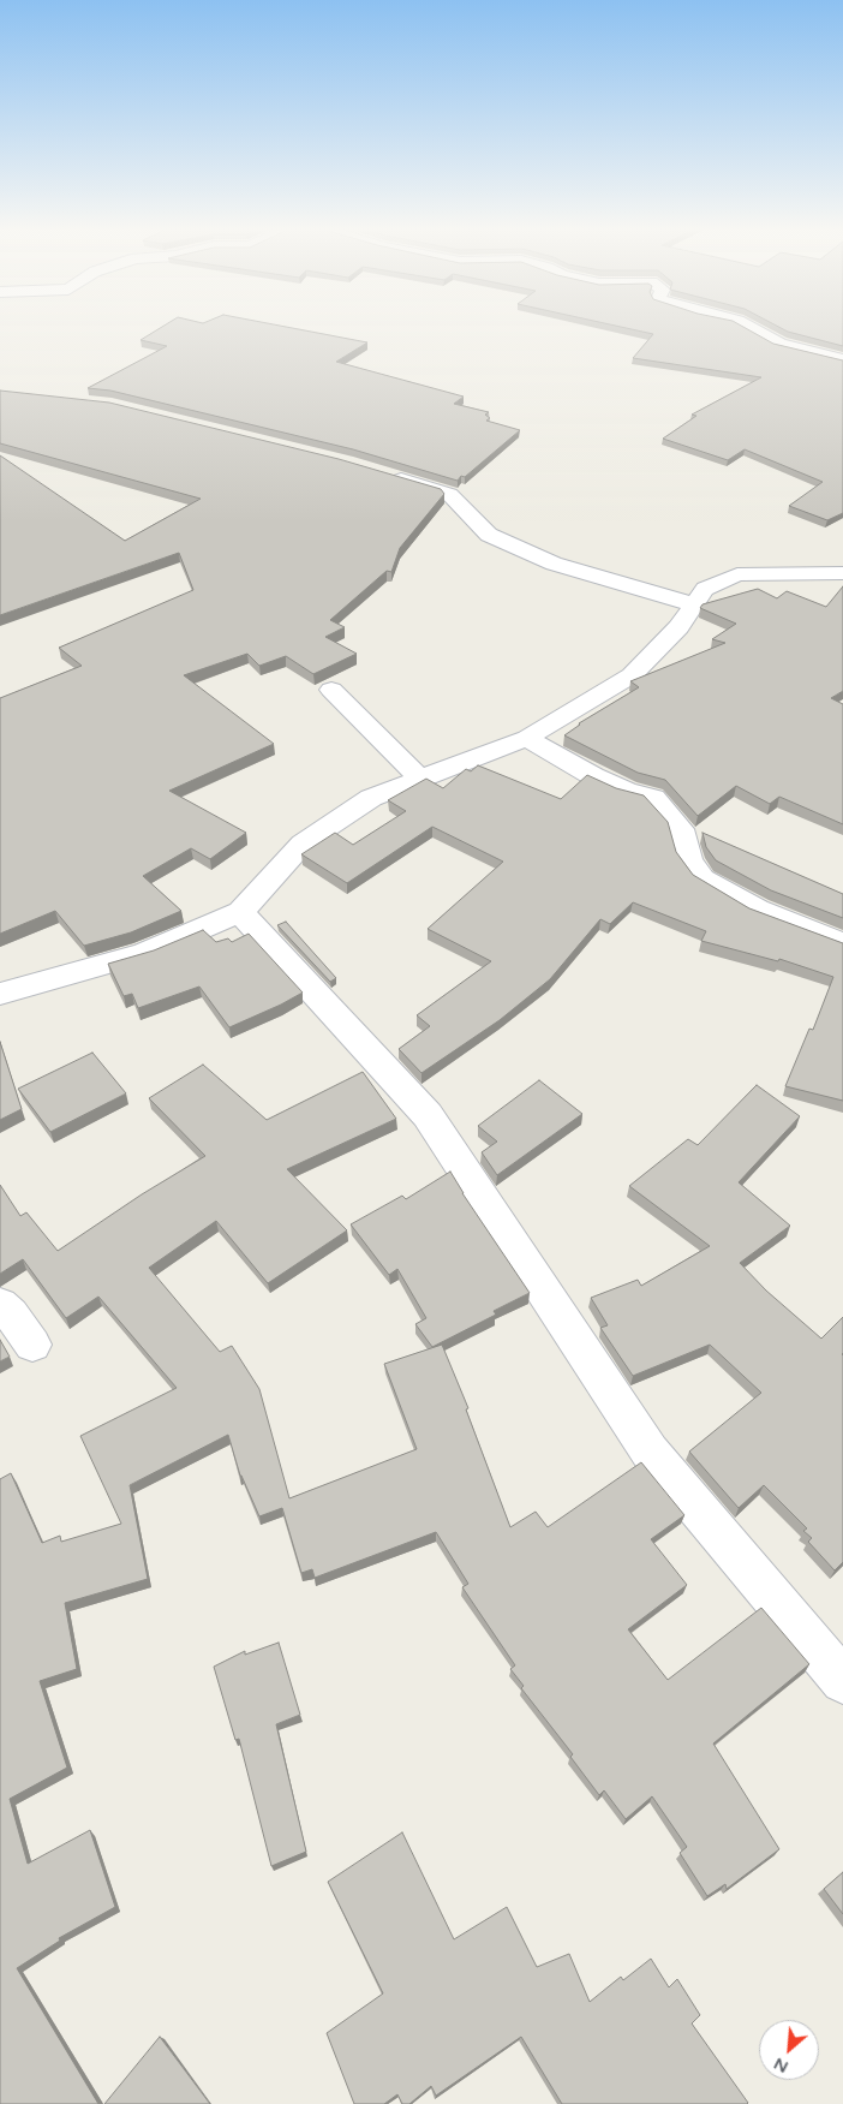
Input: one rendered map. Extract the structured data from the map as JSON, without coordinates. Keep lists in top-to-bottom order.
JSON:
{
  "north": "bottom left"
}
